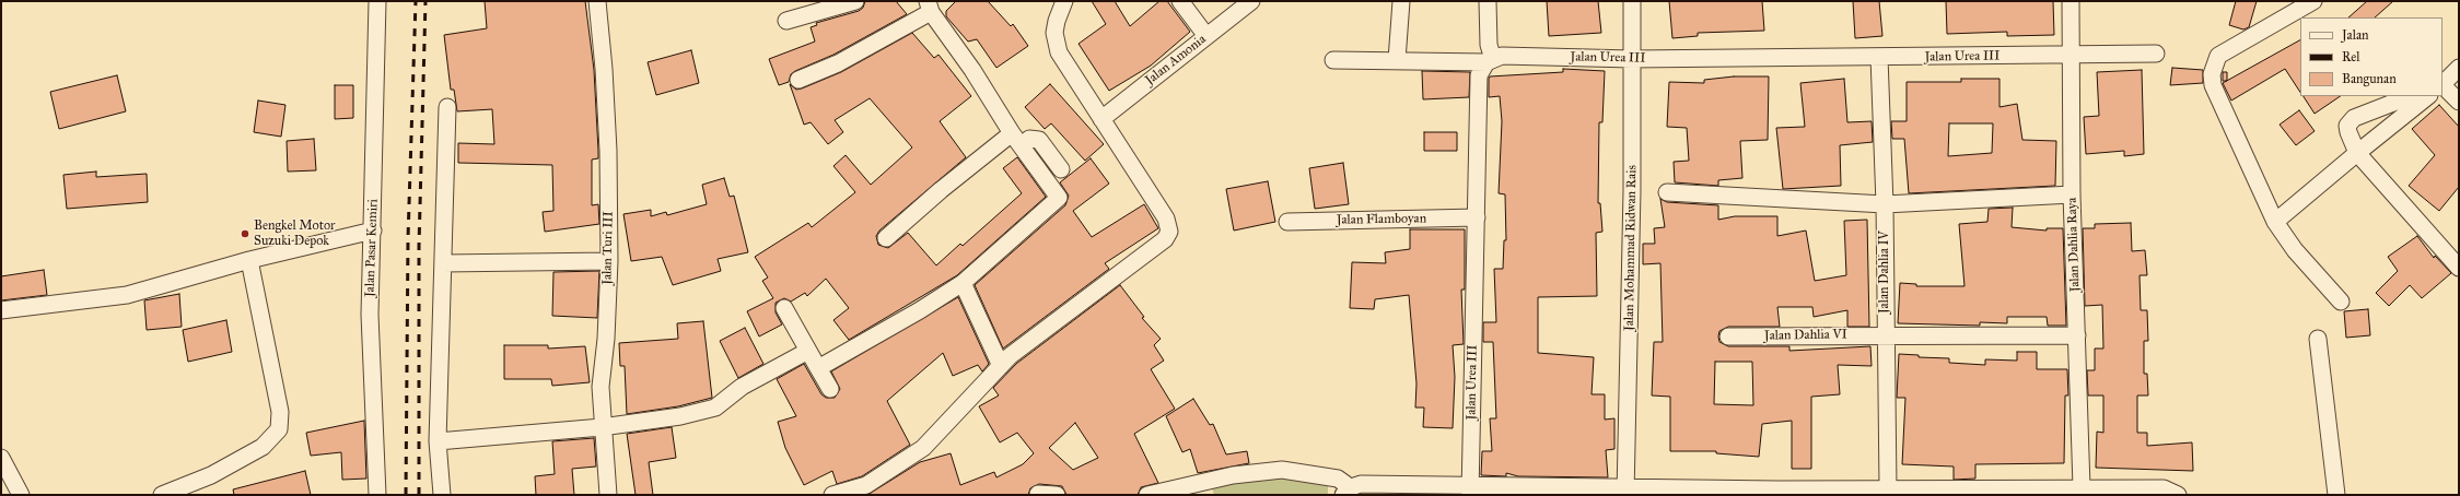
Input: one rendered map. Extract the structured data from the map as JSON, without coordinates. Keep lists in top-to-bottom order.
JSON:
{
  "streets": {
    "street": [
      "Jalan Urea III",
      "Jalan Amonia",
      "Jalan Flamboyan",
      "Jalan Dahlia Raya",
      "Jalan Pasar Kemiri",
      "Jalan Turi III",
      "Jalan Mohammad Ridwan Rais",
      "Jalan Dahlia IV",
      "Jalan Dahlia VI"
    ]
  },
  "crossings": [
    ["Jalan Urea III", "Jalan Flamboyan"],
    ["Jalan Urea III", "Jalan Dahlia Raya"],
    ["Jalan Urea III", "Jalan Mohammad Ridwan Rais"],
    ["Jalan Urea III", "Jalan Dahlia IV"],
    ["Jalan Dahlia Raya", "Jalan Dahlia VI"],
    ["Jalan Dahlia IV", "Jalan Dahlia VI"]
  ],
  "places": ["Bengkel Motor Suzuki Depok"],
  "legend": ["Jalan", "Rel", "Bangunan"]
}
